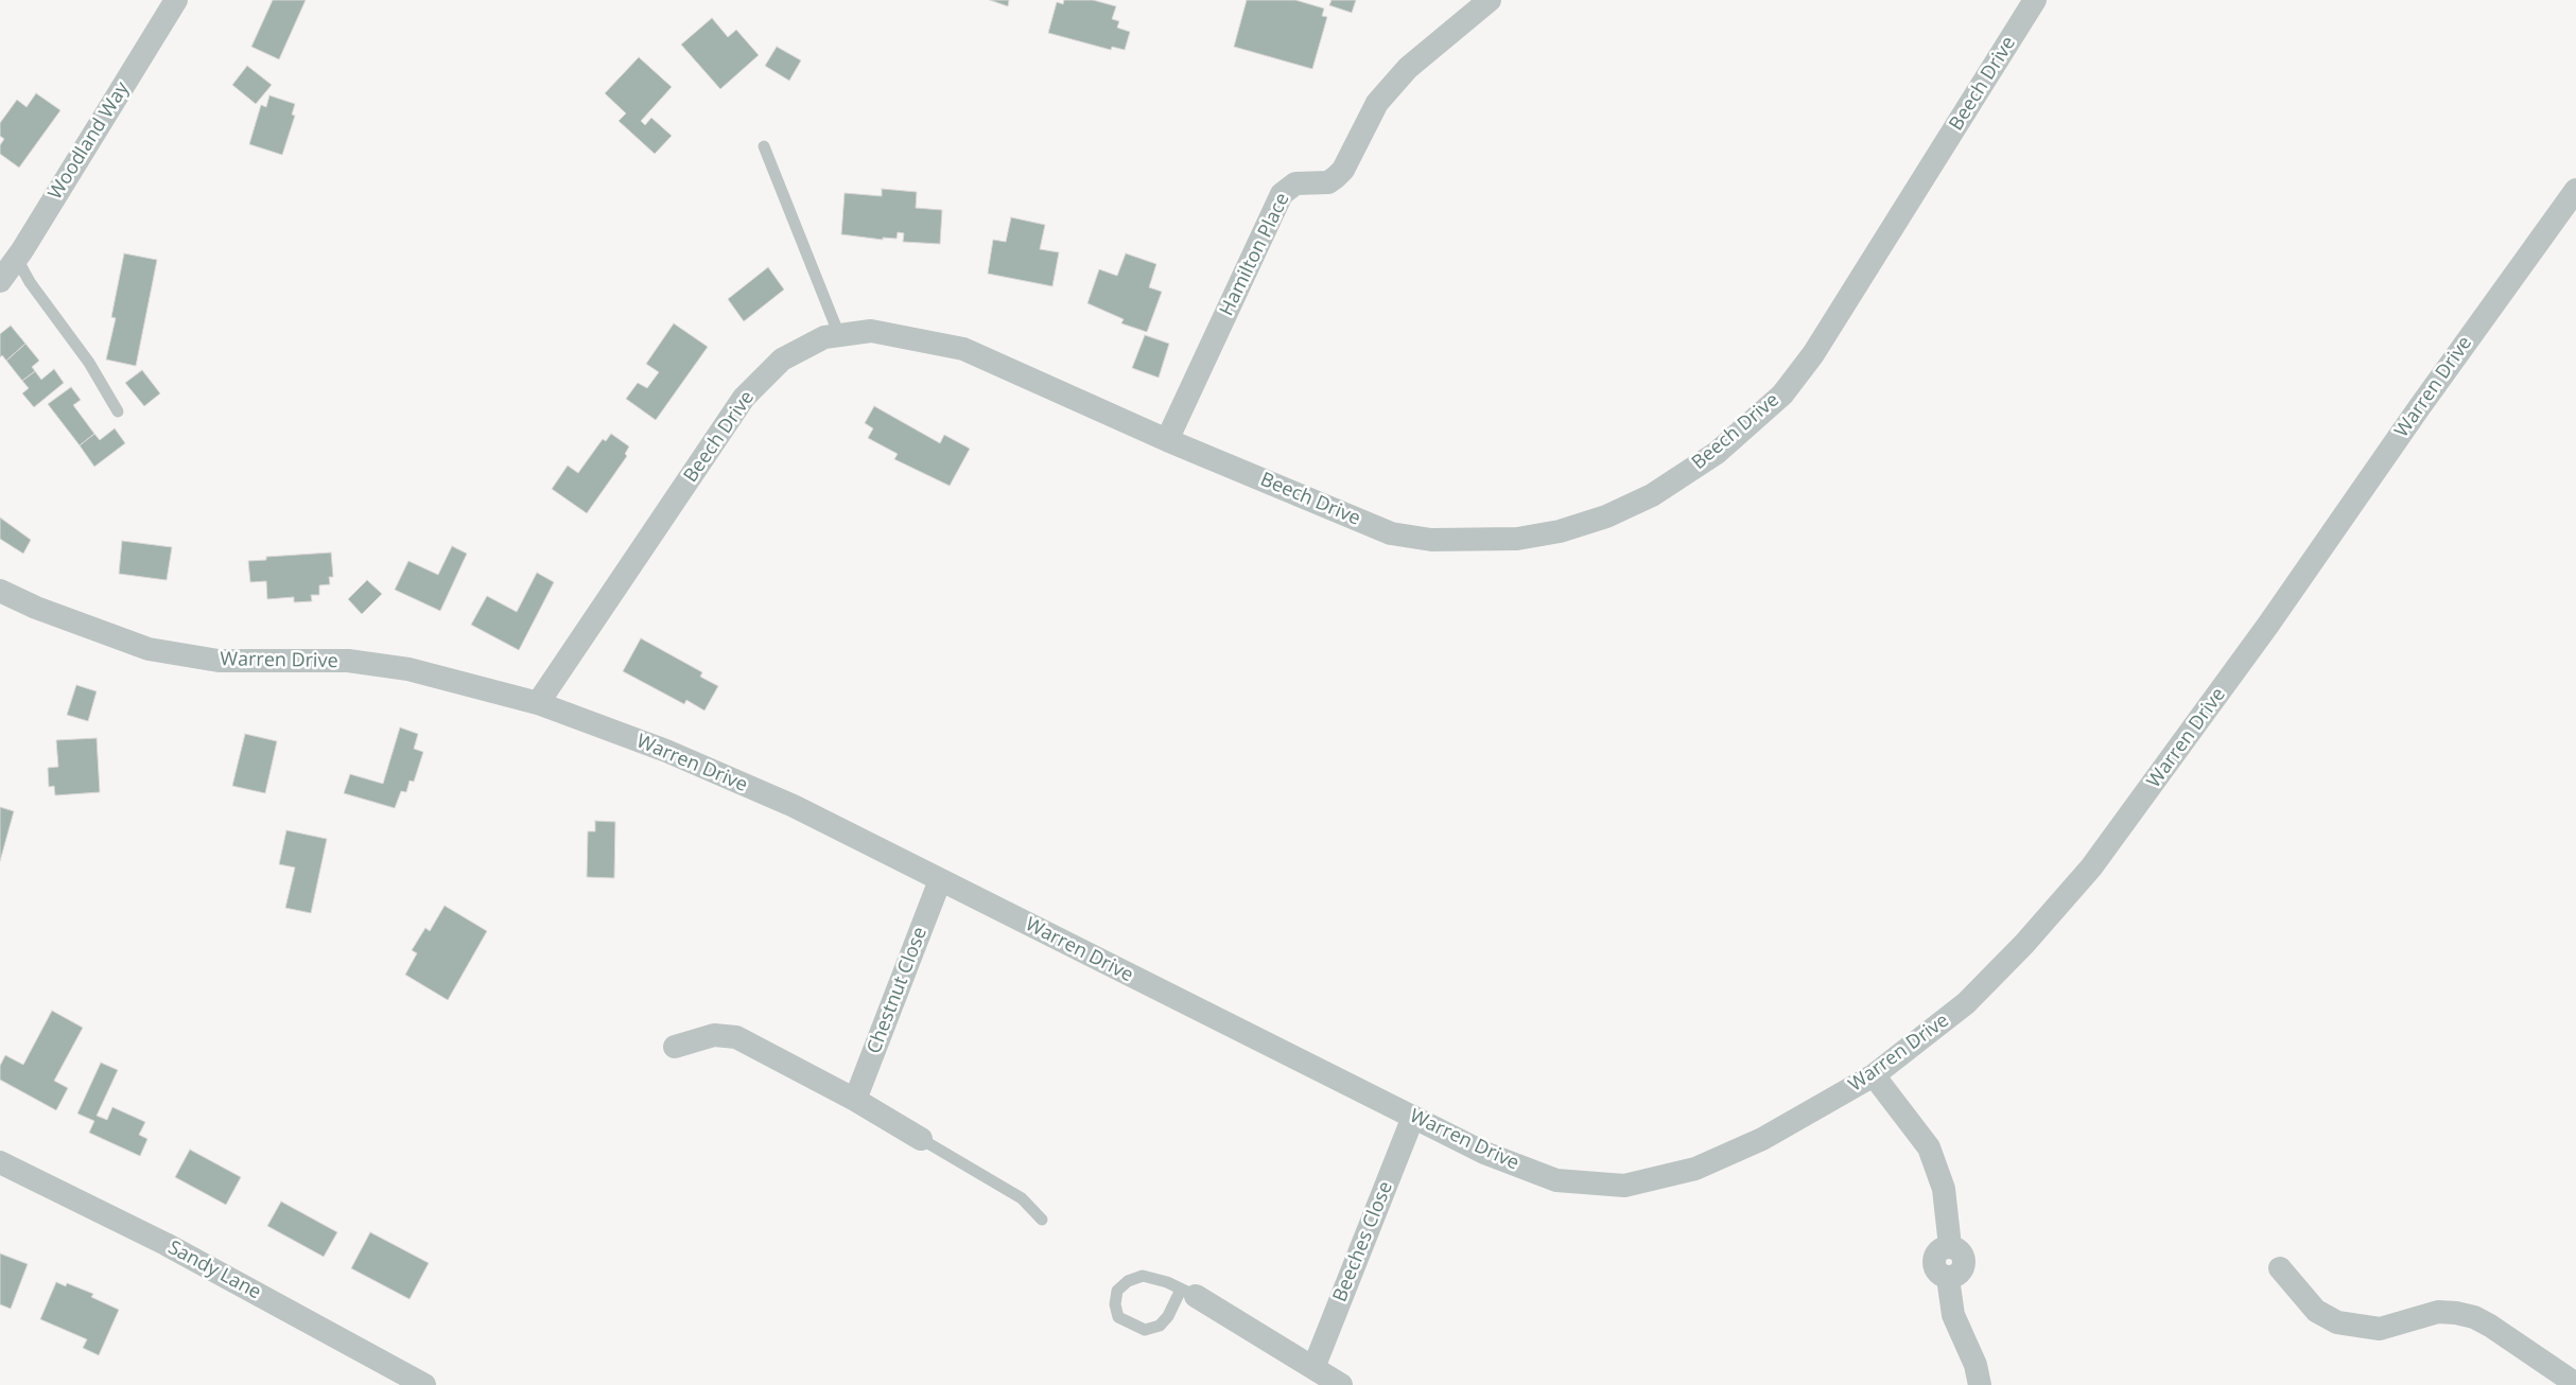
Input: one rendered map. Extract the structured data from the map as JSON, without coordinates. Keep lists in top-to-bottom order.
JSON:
{
  "streets": {
    "street": [
      "Beech Drive",
      "Woodland Way",
      "Hamilton Place",
      "Warren Drive",
      "Chestnut Close",
      "Beeches Close",
      "Sandy Lane"
    ]
  },
  "crossings": [
    ["Beech Drive", "Hamilton Place"],
    ["Beech Drive", "Warren Drive"],
    ["Warren Drive", "Chestnut Close"],
    ["Warren Drive", "Beeches Close"]
  ]
}
